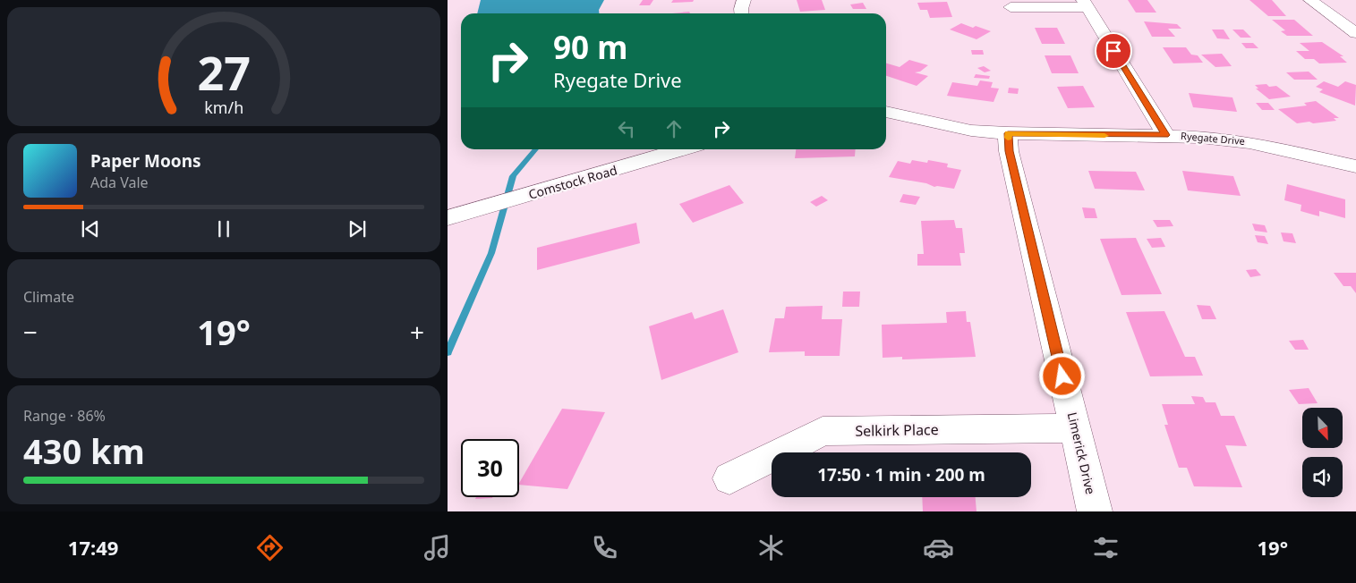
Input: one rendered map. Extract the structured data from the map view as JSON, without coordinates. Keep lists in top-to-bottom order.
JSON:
{
  "streets": {
    "street": [
      "Ryegate Drive",
      "Comstock Road",
      "Selkirk Place",
      "Limerick Drive"
    ]
  },
  "crossings": [
    ["Ryegate Drive", "Limerick Drive"],
    ["Selkirk Place", "Limerick Drive"]
  ],
  "north": "bottom right",
  "page": {
    "turn": ["90 m", "Ryegate Drive"],
    "song": ["Paper Moons", "Ada Vale"],
    "tile": [
      "Climate",
      ["Range · 86%", "430 km"]
    ],
    "heat": ["−", "19°", "+"],
    "limit": "30",
    "trip": "17:50 · 1 min · 200 m",
    "tabs": ["17:49", "19°"],
    "gauge": ["27", "km/h"]
  }
}
